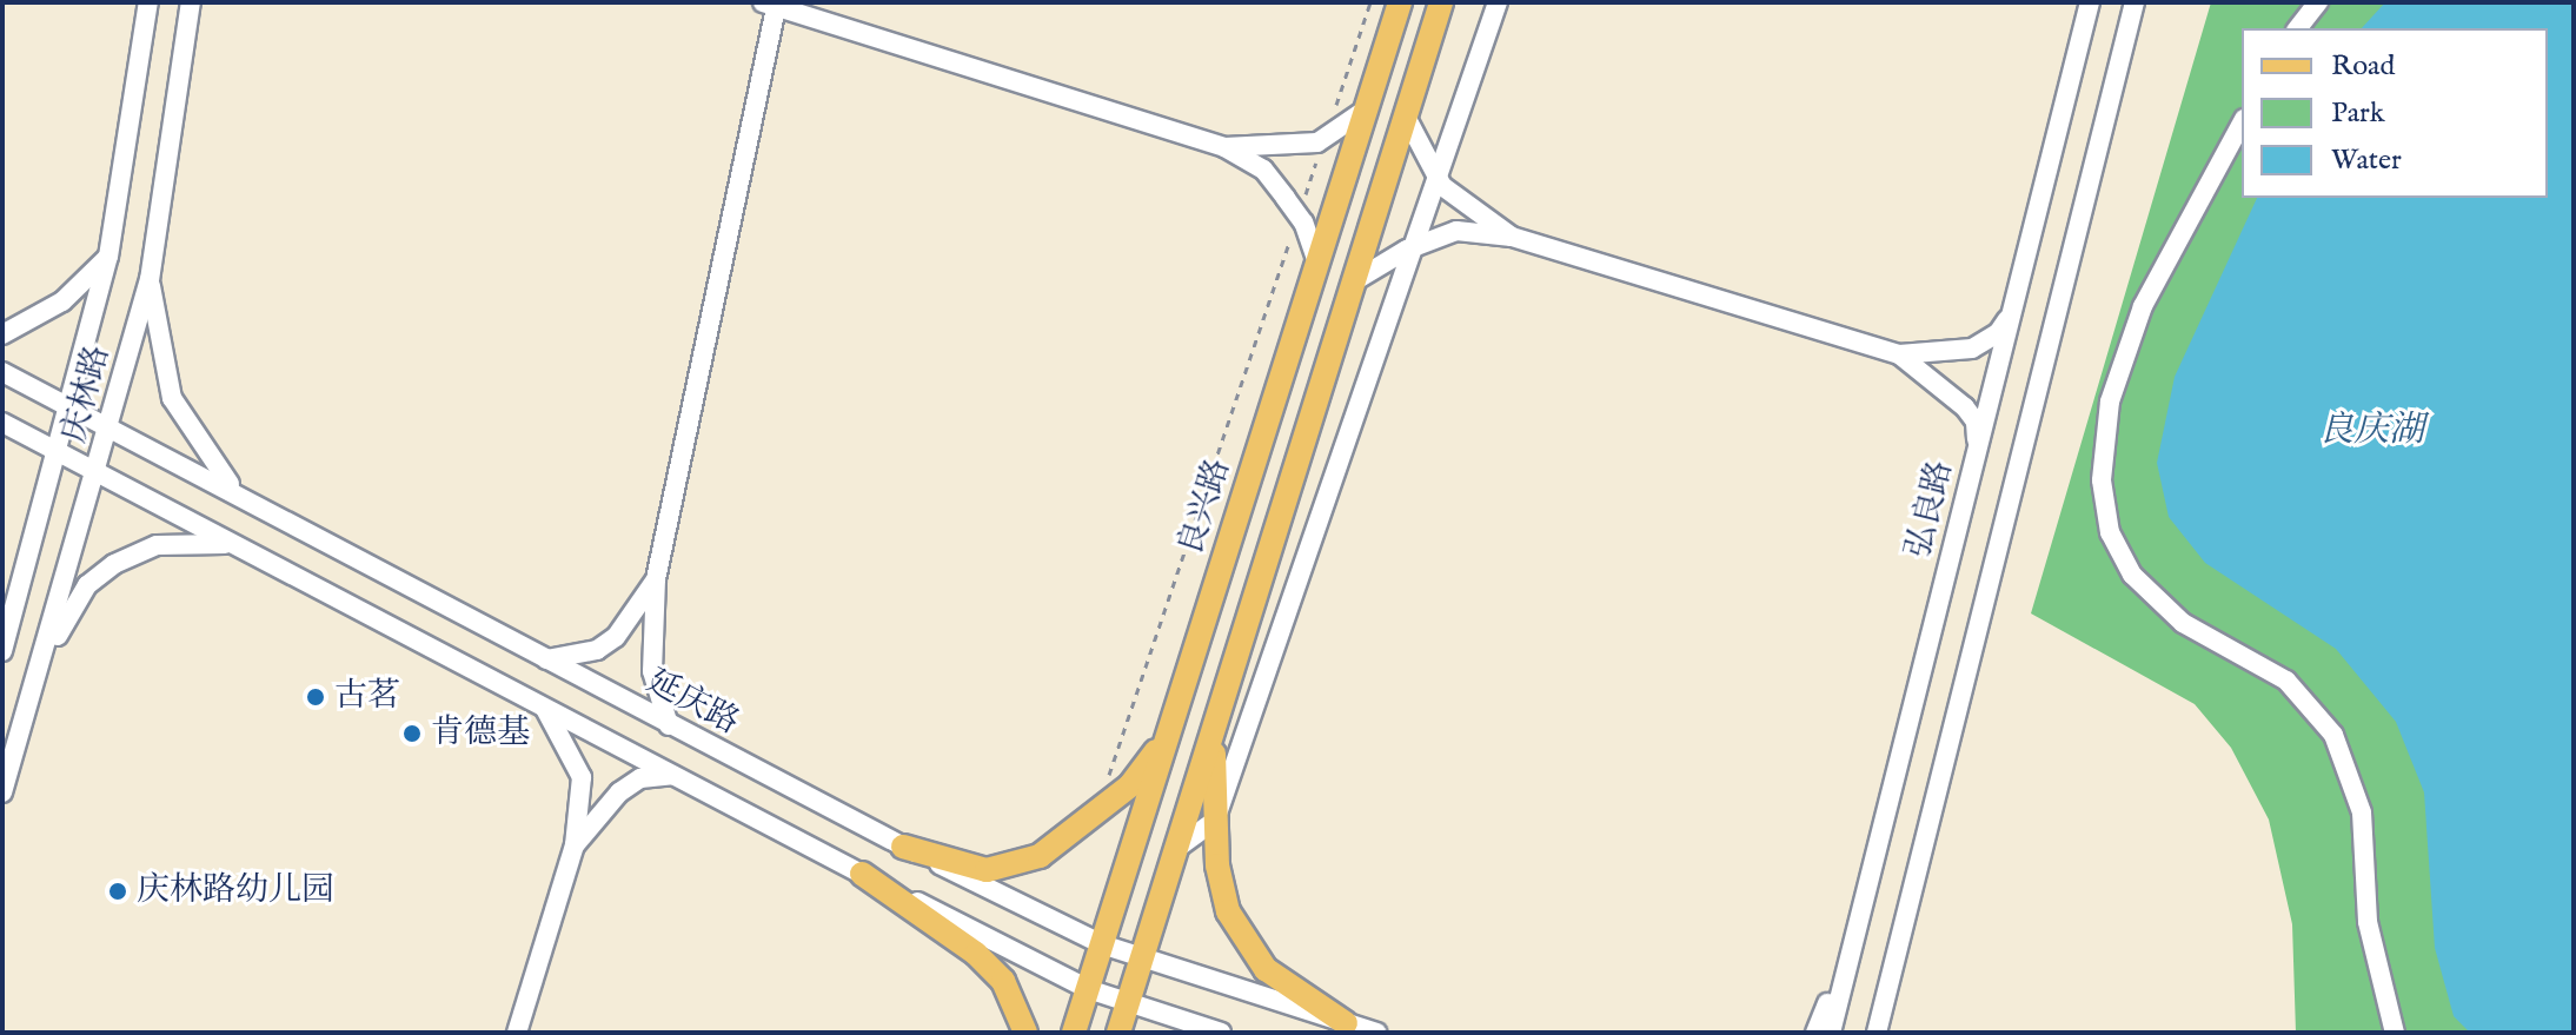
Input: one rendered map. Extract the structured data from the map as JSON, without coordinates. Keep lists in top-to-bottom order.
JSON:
{
  "streets": {
    "main road": ["良兴路"],
    "street": ["庆林路", "弘良路", "延庆路"]
  },
  "crossings": [
    ["庆林路", "延庆路"],
    ["良兴路", "延庆路"]
  ],
  "water": ["良庆湖"],
  "places": ["古茗", "肯德基", "庆林路幼儿园"],
  "legend": ["Road", "Park", "Water"]
}
